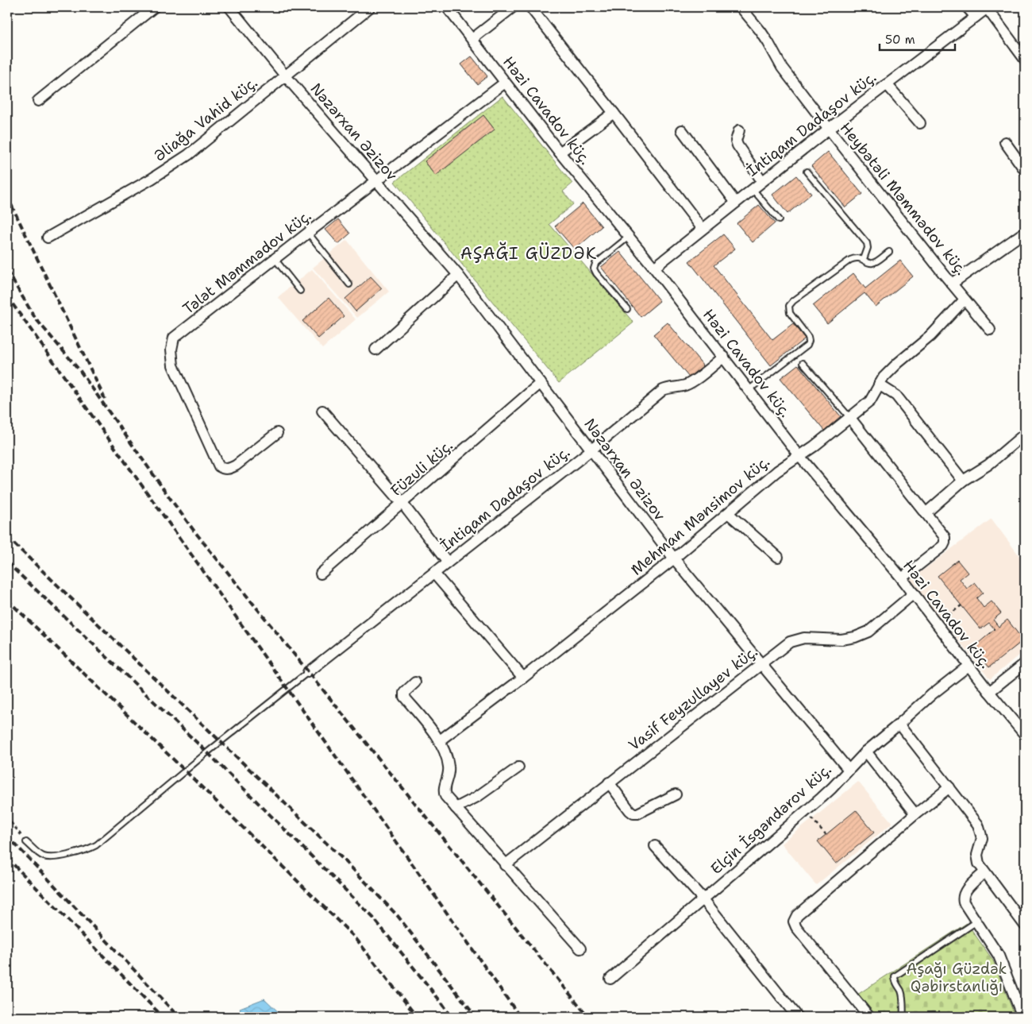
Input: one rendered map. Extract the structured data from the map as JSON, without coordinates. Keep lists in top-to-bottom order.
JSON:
{
  "streets": {
    "street": [
      "Həzi Cavadov küç.",
      "Əliağa Vahid küç.",
      "İntiqam Dadaşov küç.",
      "Nəzərxan Əzizov",
      "Heybətəli Məmmədov küç.",
      "Tələt Məmmədov küç.",
      "Füzuli küç.",
      "Mehman Mənsimov küç.",
      "Vasif Feyzullayev küç.",
      "Elçin İsgəndərov küç."
    ]
  },
  "crossings": [
    ["Həzi Cavadov küç.", "İntiqam Dadaşov küç."],
    ["Həzi Cavadov küç.", "Tələt Məmmədov küç."],
    ["Həzi Cavadov küç.", "Mehman Mənsimov küç."],
    ["Həzi Cavadov küç.", "Vasif Feyzullayev küç."],
    ["Həzi Cavadov küç.", "Elçin İsgəndərov küç."],
    ["Əliağa Vahid küç.", "Nəzərxan Əzizov"],
    ["İntiqam Dadaşov küç.", "Nəzərxan Əzizov"],
    ["İntiqam Dadaşov küç.", "Heybətəli Məmmədov küç."],
    ["Nəzərxan Əzizov", "Tələt Məmmədov küç."],
    ["Nəzərxan Əzizov", "Füzuli küç."],
    ["Nəzərxan Əzizov", "Mehman Mənsimov küç."],
    ["Nəzərxan Əzizov", "Vasif Feyzullayev küç."],
    ["Nəzərxan Əzizov", "Elçin İsgəndərov küç."],
    ["Heybətəli Məmmədov küç.", "Mehman Mənsimov küç."]
  ],
  "districts": ["AŞAĞI GÜZDƏK"],
  "parks": ["Aşağı Güzdək Qəbirstanlığı"],
  "scale_bar": "50 m"
}
